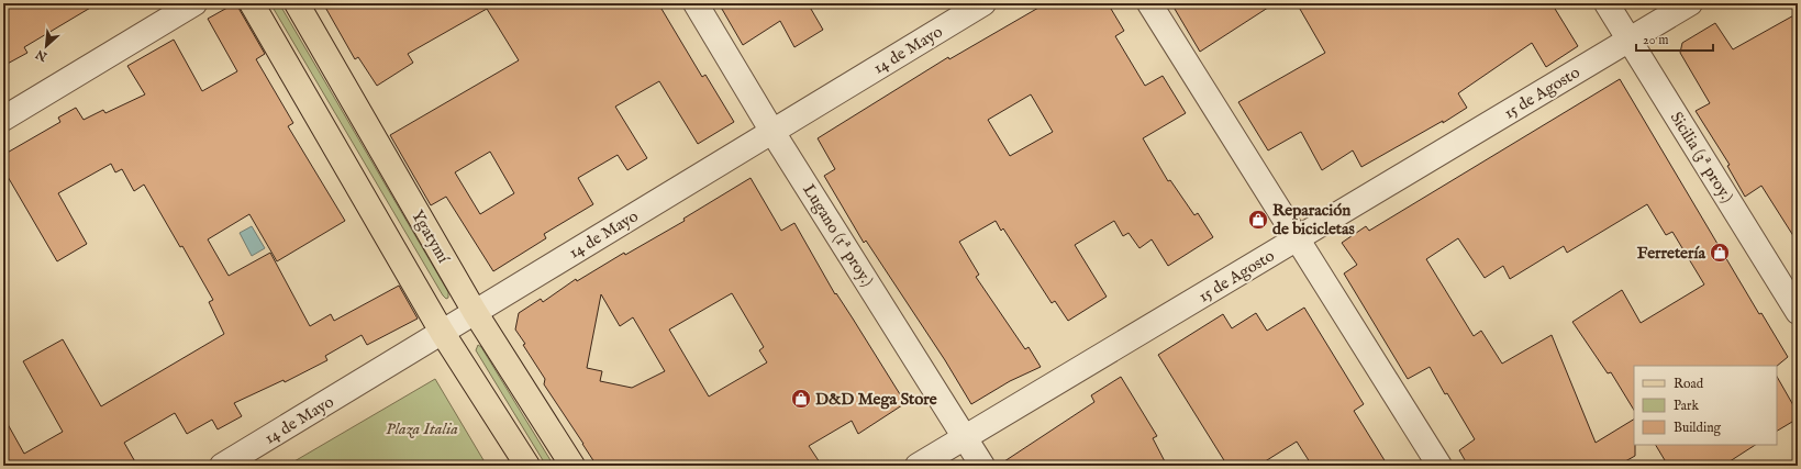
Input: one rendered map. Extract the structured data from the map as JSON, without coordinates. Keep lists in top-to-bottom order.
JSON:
{
  "streets": {
    "main road": ["Ygatymí"],
    "street": [
      "14 de Mayo",
      "15 de Agosto",
      "Sicilia (3ª proy.)",
      "Lugano (1ª proy.)"
    ]
  },
  "crossings": [
    ["14 de Mayo", "Lugano (1ª proy.)"],
    ["14 de Mayo", "Ygatymí"],
    ["15 de Agosto", "Sicilia (3ª proy.)"],
    ["15 de Agosto", "Lugano (1ª proy.)"]
  ],
  "parks": ["Plaza Italia"],
  "places": {
    "shop": ["Reparación de bicicletas", "Ferretería", "D&D Mega Store"]
  },
  "legend": ["Road", "Park", "Building"],
  "scale_bar": "20 m",
  "north": "bottom left"
}
